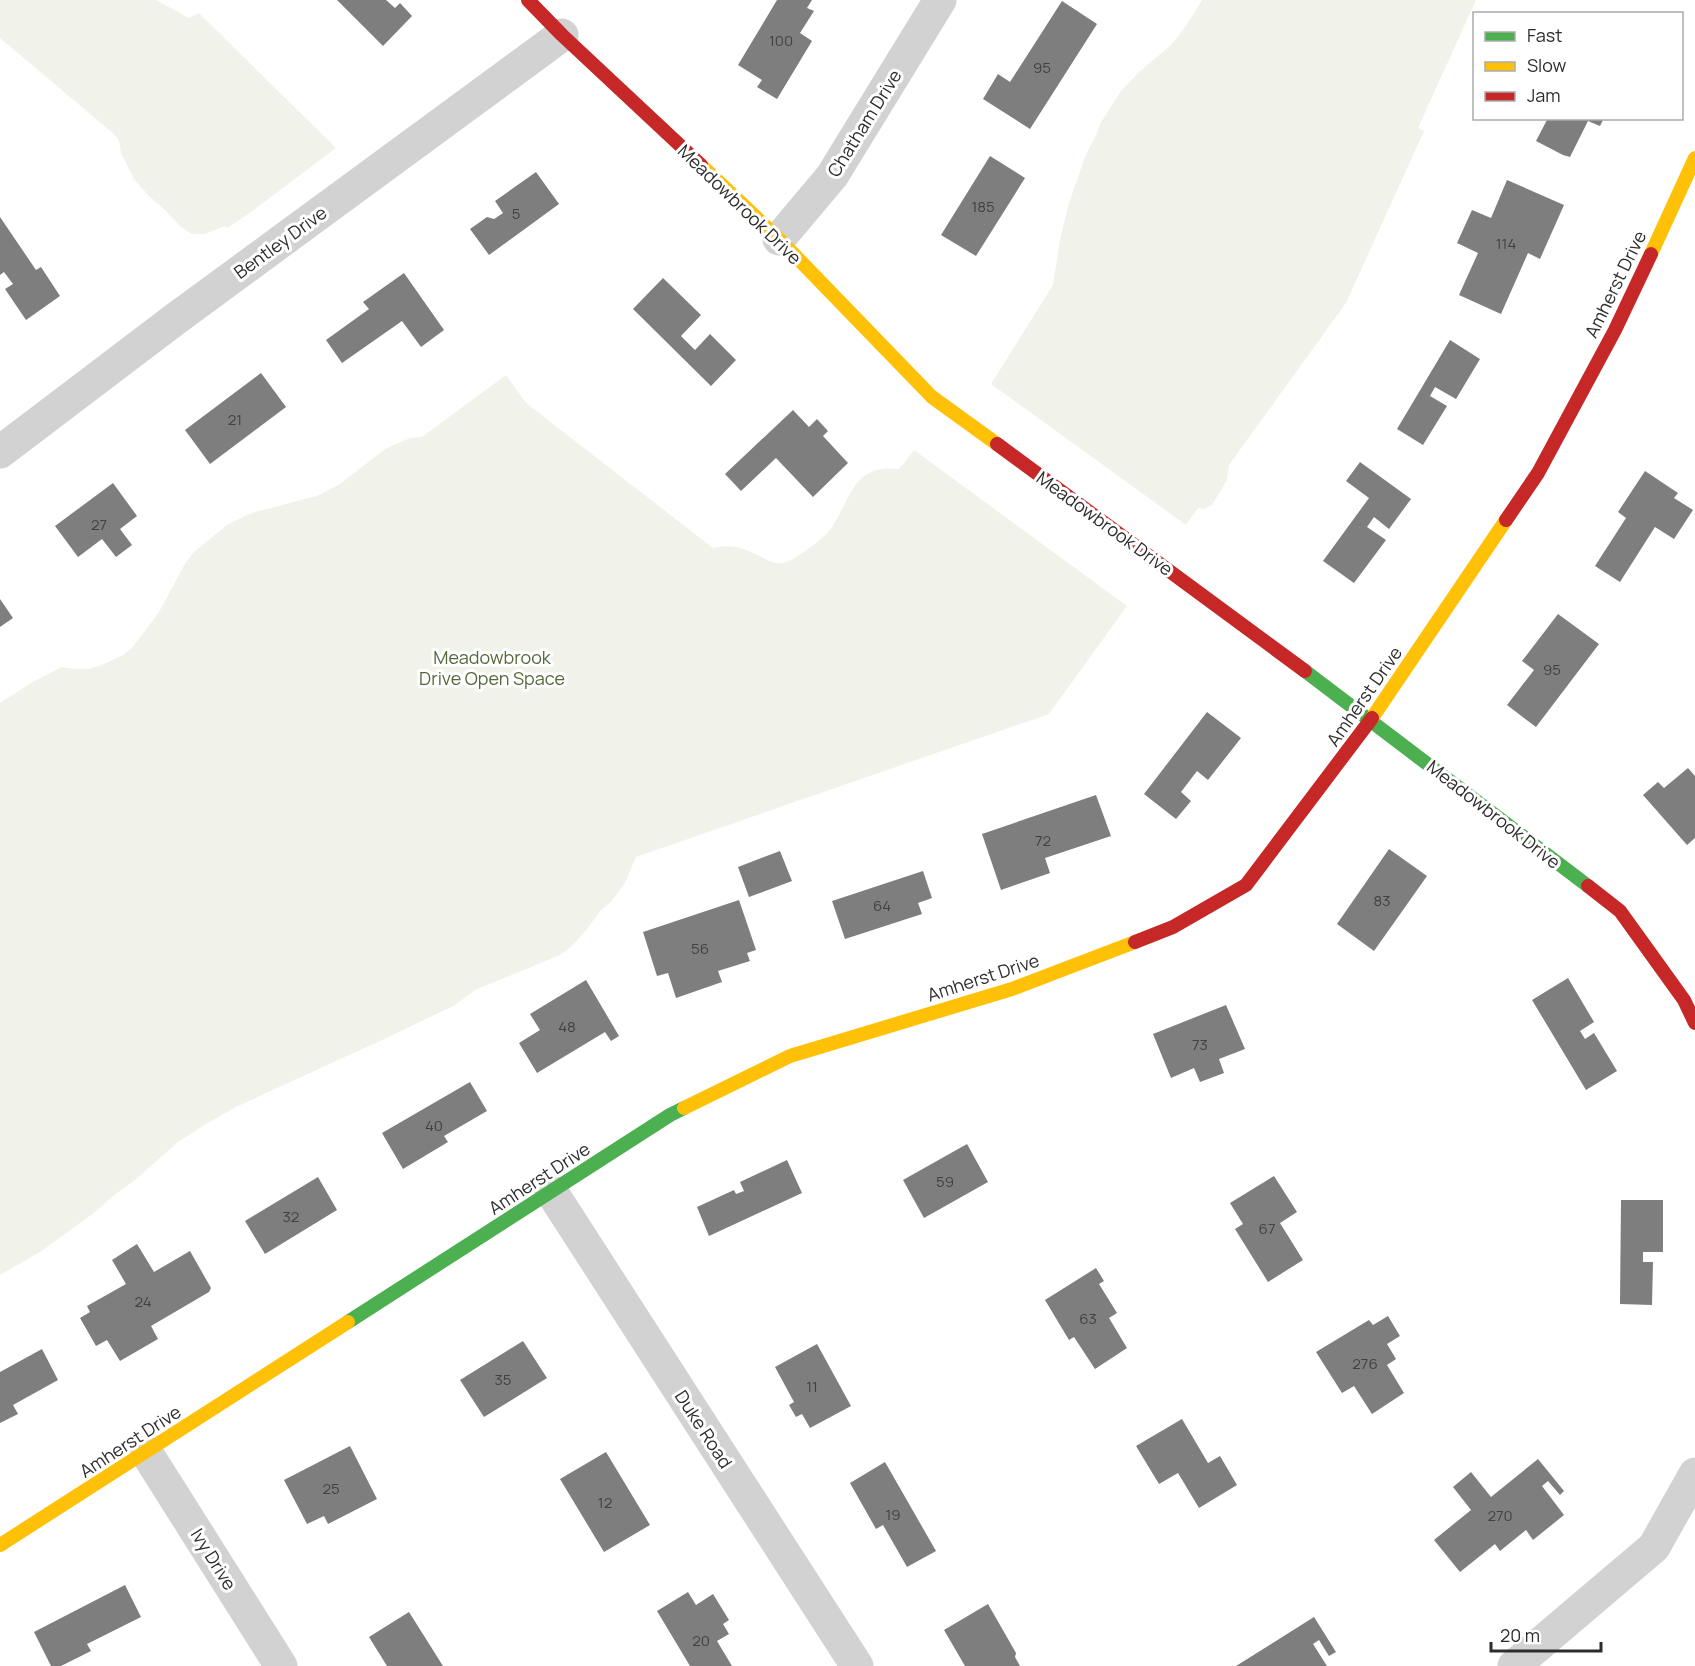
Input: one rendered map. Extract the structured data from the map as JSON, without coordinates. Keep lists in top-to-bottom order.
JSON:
{
  "streets": {
    "street": [
      "Chatham Drive",
      "Meadowbrook Drive",
      "Bentley Drive",
      "Amherst Drive",
      "Duke Road",
      "Ivy Drive"
    ]
  },
  "crossings": [
    ["Chatham Drive", "Meadowbrook Drive"],
    ["Meadowbrook Drive", "Bentley Drive"],
    ["Meadowbrook Drive", "Amherst Drive"],
    ["Amherst Drive", "Duke Road"],
    ["Amherst Drive", "Ivy Drive"]
  ],
  "parks": ["Meadowbrook Drive Open Space"],
  "house_numbers": [
    "100",
    "95",
    "185",
    "5",
    "114",
    "21",
    "27",
    "95",
    "72",
    "83",
    "64",
    "56",
    "48",
    "73",
    "40",
    "59",
    "32",
    "67",
    "24",
    "63",
    "276",
    "35",
    "11",
    "25",
    "12",
    "19",
    "270",
    "20"
  ],
  "legend": ["Fast", "Slow", "Jam"],
  "scale_bar": "20 m"
}
